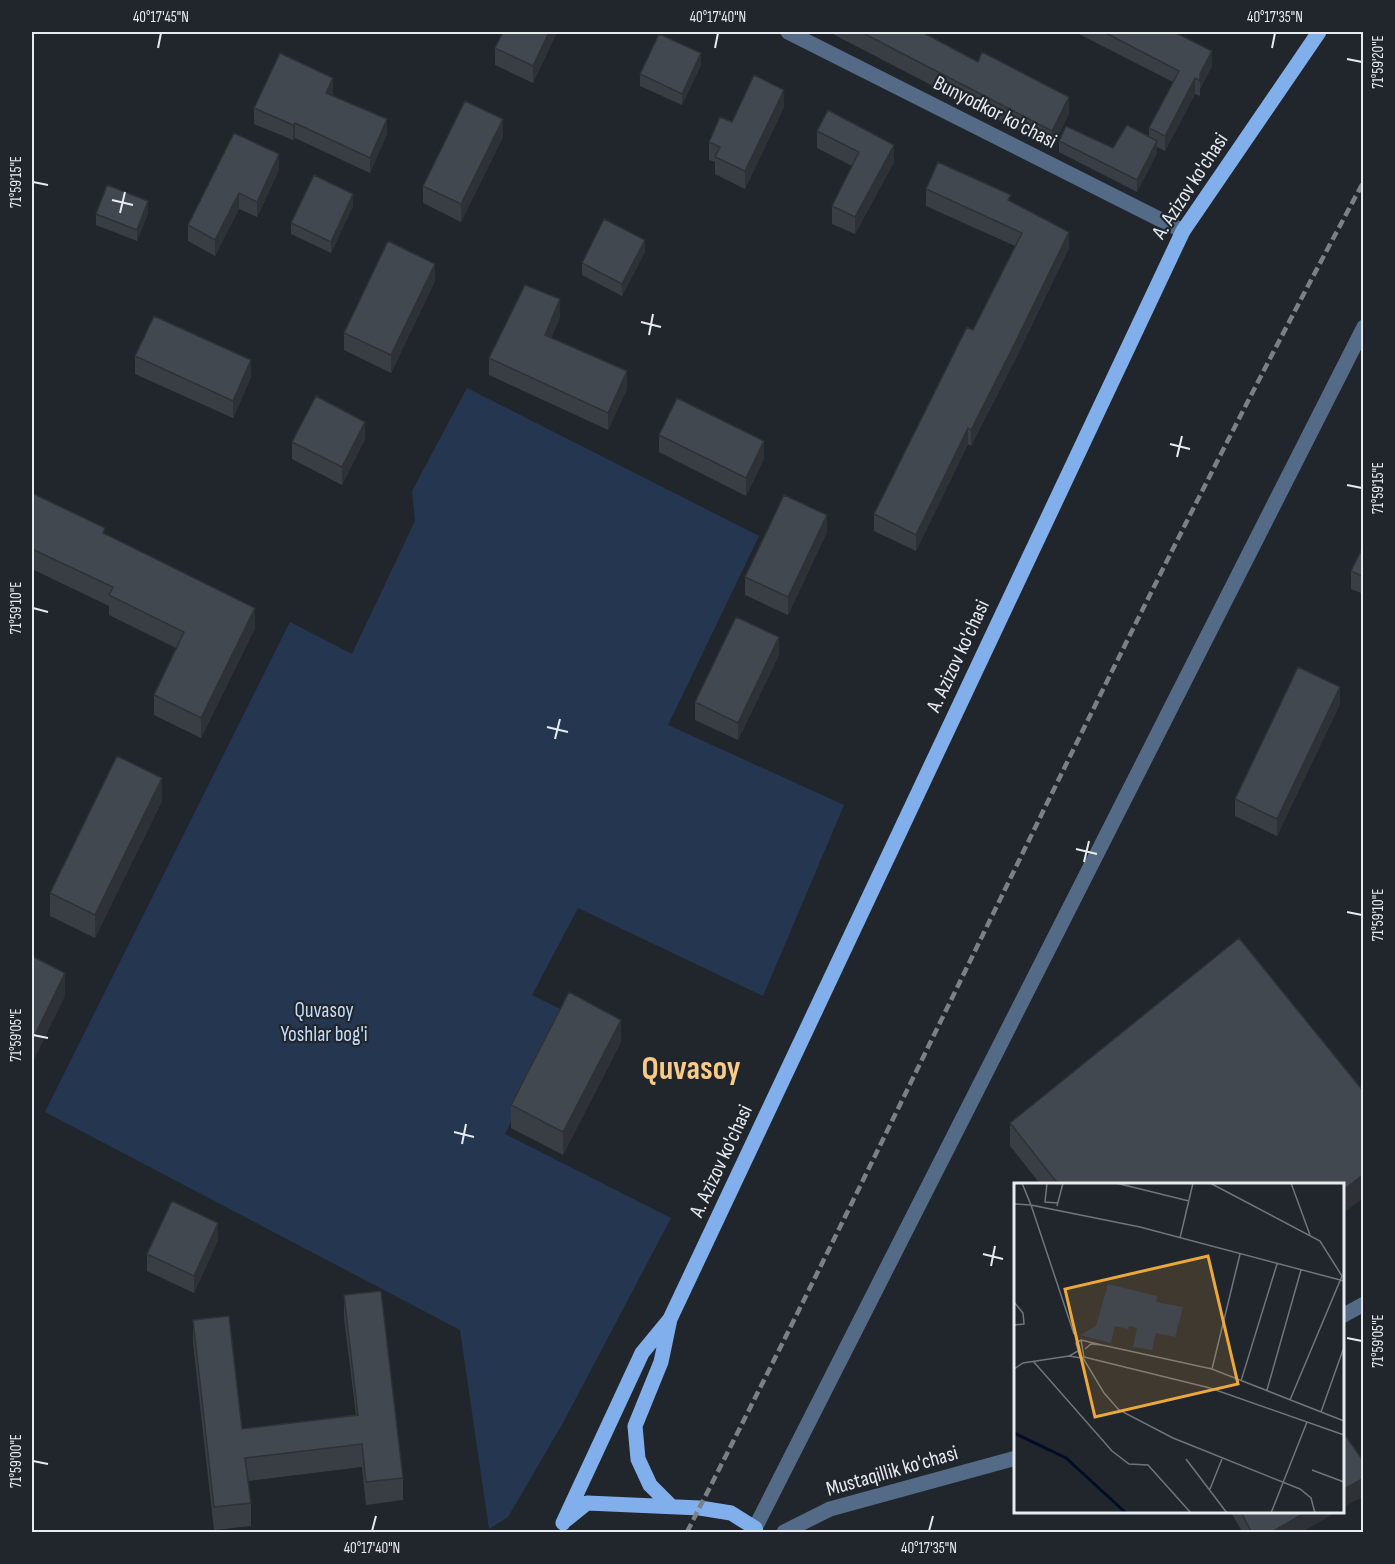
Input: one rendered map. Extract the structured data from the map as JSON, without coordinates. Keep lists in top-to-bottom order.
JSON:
{
  "streets": {
    "main road": ["A. Azizov ko'chasi"],
    "street": ["Bunyodkor ko'chasi", "Mustaqillik ko'chasi"]
  },
  "crossings": [
    ["Bunyodkor ko'chasi", "A. Azizov ko'chasi"]
  ],
  "districts": ["Quvasoy"],
  "parks": ["Quvasoy Yoshlar bog'i"],
  "coordinates": [
    "40°17'45\"N",
    "40°17'40\"N",
    "40°17'35\"N",
    "71°59'20\"E",
    "71°59'15\"E",
    "71°59'10\"E",
    "71°59'05\"E",
    "71°59'00\"E"
  ]
}
